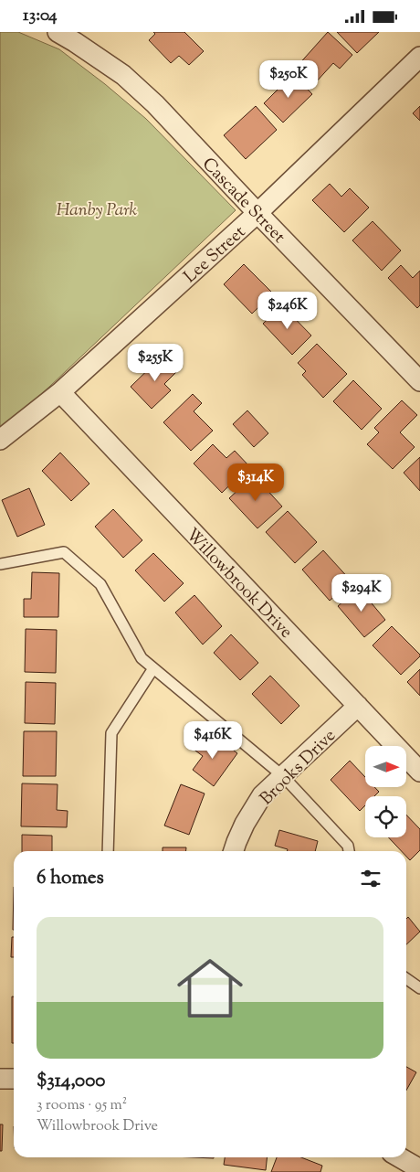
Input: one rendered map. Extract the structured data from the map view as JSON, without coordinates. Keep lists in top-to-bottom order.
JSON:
{
  "streets": {
    "street": [
      "Cascade Street",
      "Lee Street",
      "Willowbrook Drive",
      "Brooks Drive"
    ]
  },
  "crossings": [
    ["Cascade Street", "Lee Street"],
    ["Lee Street", "Willowbrook Drive"],
    ["Willowbrook Drive", "Brooks Drive"]
  ],
  "parks": ["Hanby Park"],
  "north": "right",
  "page": {
    "status": "13:04",
    "price": [
      "$250K",
      "$246K",
      "$255K",
      "$314K",
      "$294K",
      "$416K"
    ],
    "heading": "6 homes",
    "list": [
      {
        "name": "$314,000",
        "note": "3 rooms · 95 m² · Willowbrook Drive"
      }
    ]
  }
}
